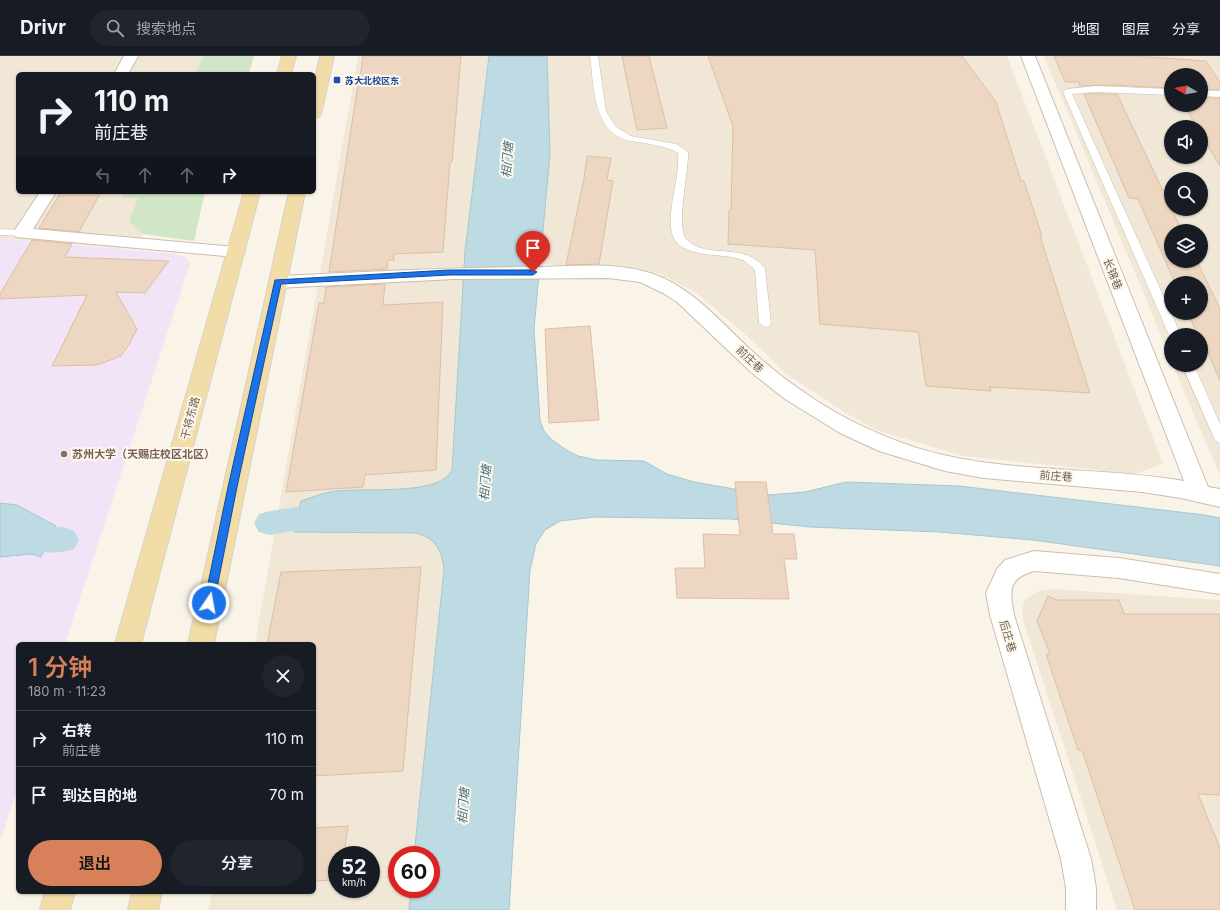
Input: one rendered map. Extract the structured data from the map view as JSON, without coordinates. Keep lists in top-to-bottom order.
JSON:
{
  "streets": {
    "main road": ["干将东路"],
    "street": ["长锦巷", "前庄巷", "后庄巷"]
  },
  "crossings": [
    ["长锦巷", "前庄巷"]
  ],
  "water": ["相门塘"],
  "places": {
    "transit": ["苏大北校区东"],
    "other": ["苏州大学（天赐庄校区北区）"]
  },
  "north": "left",
  "page": {
    "header": "Drivr",
    "search": "搜索地点",
    "nav": ["地图", "图层", "分享"],
    "map_buttons": ["+", "−"],
    "turn": ["110 m", "前庄巷"],
    "heading": ["1 分钟", "180 m · 11:23"],
    "list": [
      {
        "name": "右转",
        "note": "前庄巷",
        "value": "110 m"
      },
      {
        "name": "到达目的地",
        "value": "70 m"
      }
    ],
    "buttons": ["退出", "分享"],
    "speed": "52 km/h",
    "limit": "60"
  }
}
